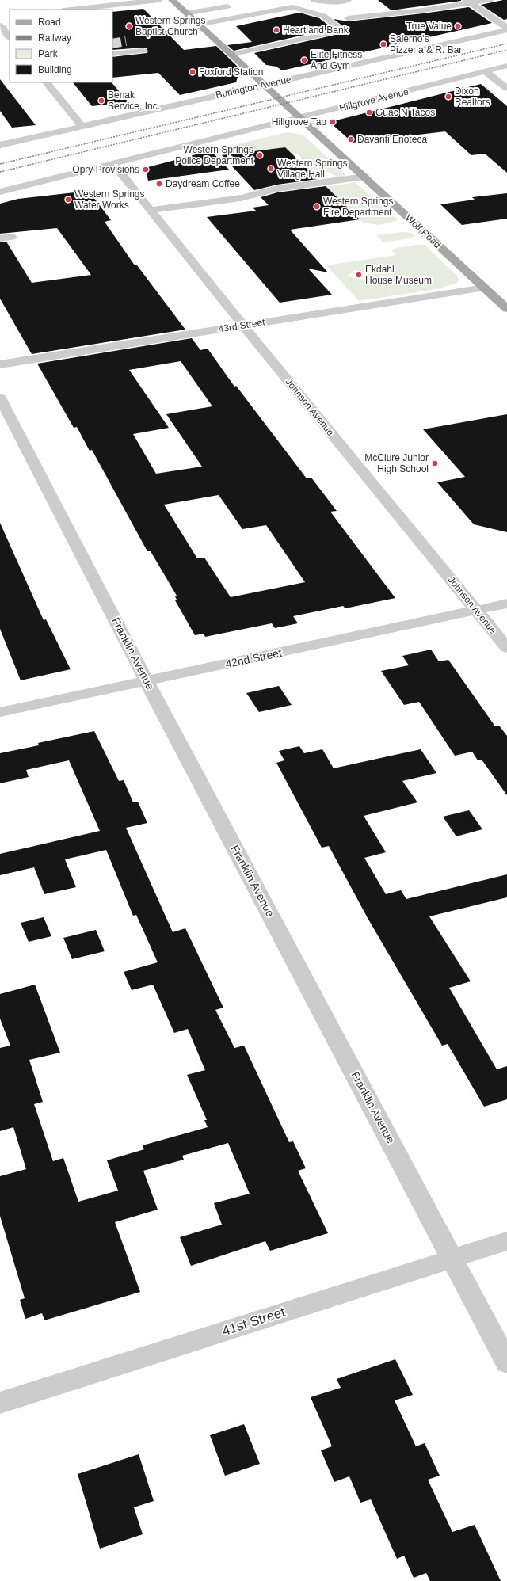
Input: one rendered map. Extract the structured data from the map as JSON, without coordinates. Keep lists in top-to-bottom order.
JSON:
{
  "streets": {
    "main road": ["Wolf Road"],
    "street": [
      "Burlington Avenue",
      "Hillgrove Avenue",
      "43rd Street",
      "Johnson Avenue",
      "Franklin Avenue",
      "42nd Street",
      "41st Street"
    ]
  },
  "crossings": [
    ["Burlington Avenue", "Wolf Road"],
    ["Hillgrove Avenue", "Wolf Road"],
    ["Hillgrove Avenue", "Johnson Avenue"],
    ["Wolf Road", "43rd Street"],
    ["43rd Street", "Johnson Avenue"],
    ["Johnson Avenue", "42nd Street"],
    ["Franklin Avenue", "42nd Street"],
    ["Franklin Avenue", "41st Street"]
  ],
  "places": [
    "Western Springs Baptist Church",
    "True Value",
    "Heartland Bank",
    "Salerno's Pizzeria & R. Bar",
    "Elite Fitness And Gym",
    "Foxford Station",
    "Dixon Realtors",
    "Benak Service, Inc.",
    "Guac N Tacos",
    "Hillgrove Tap",
    "Davanti Enoteca",
    "Western Springs Police Department",
    "Western Springs Village Hall",
    "Opry Provisions",
    "Daydream Coffee",
    "Western Springs Water Works",
    "Western Springs Fire Department",
    "Ekdahl House Museum",
    "McClure Junior High School"
  ],
  "legend": [
    "Road",
    "Railway",
    "Park",
    "Building"
  ]
}
